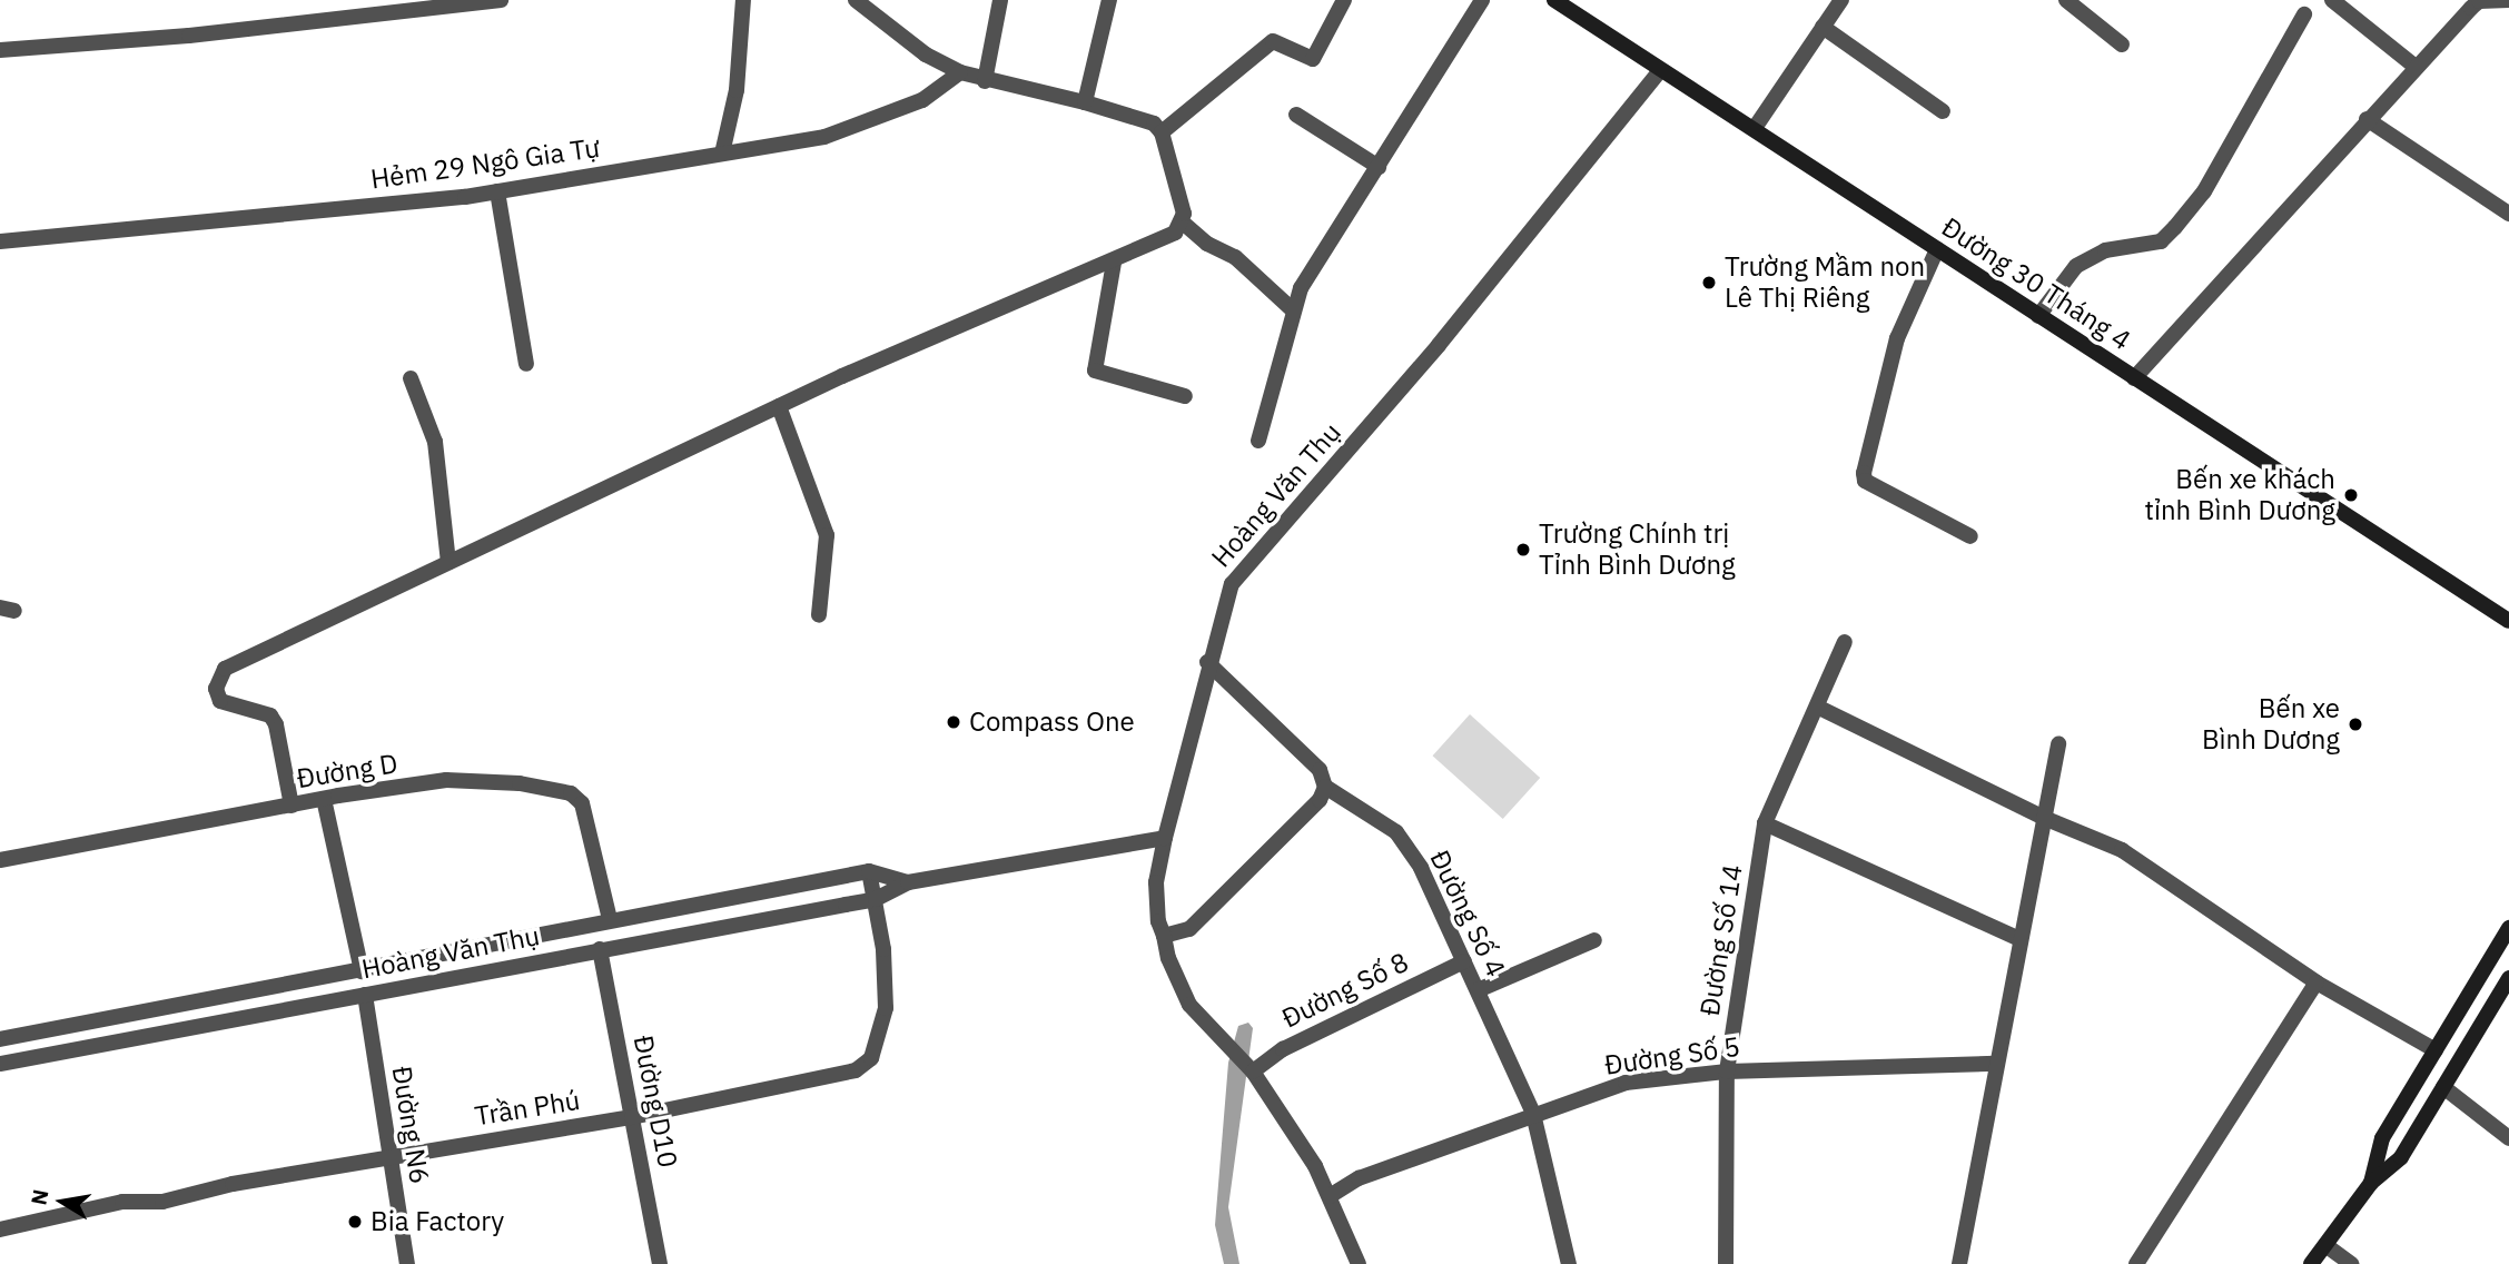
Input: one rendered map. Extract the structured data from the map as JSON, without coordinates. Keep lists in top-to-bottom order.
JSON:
{
  "streets": {
    "main road": ["Đường 30 Tháng 4"],
    "street": [
      "Hẻm 29 Ngô Gia Tự",
      "Hoàng Văn Thụ",
      "Đường D",
      "Đường Số 4",
      "Đường Số 14",
      "Đường Số 8",
      "Đường Số 5",
      "Đường D10",
      "Trần Phú",
      "Đường N6"
    ]
  },
  "crossings": [
    ["Đường 30 Tháng 4", "Hoàng Văn Thụ"],
    ["Hoàng Văn Thụ", "Đường D"],
    ["Hoàng Văn Thụ", "Đường Số 4"],
    ["Hoàng Văn Thụ", "Đường D10"],
    ["Hoàng Văn Thụ", "Trần Phú"],
    ["Hoàng Văn Thụ", "Đường N6"],
    ["Đường D", "Đường N6"],
    ["Đường Số 4", "Đường Số 8"],
    ["Đường Số 4", "Đường Số 5"],
    ["Đường Số 14", "Đường Số 5"],
    ["Đường D10", "Trần Phú"],
    ["Trần Phú", "Đường N6"]
  ],
  "places": [
    "Trường Mầm non Lê Thị Riêng",
    "Bến xe khách tỉnh Bình Dương",
    "Trường Chính trị Tỉnh Bình Dương",
    "Compass One",
    "Bến xe Bình Dương",
    "Bia Factory"
  ],
  "north": "left"
}
